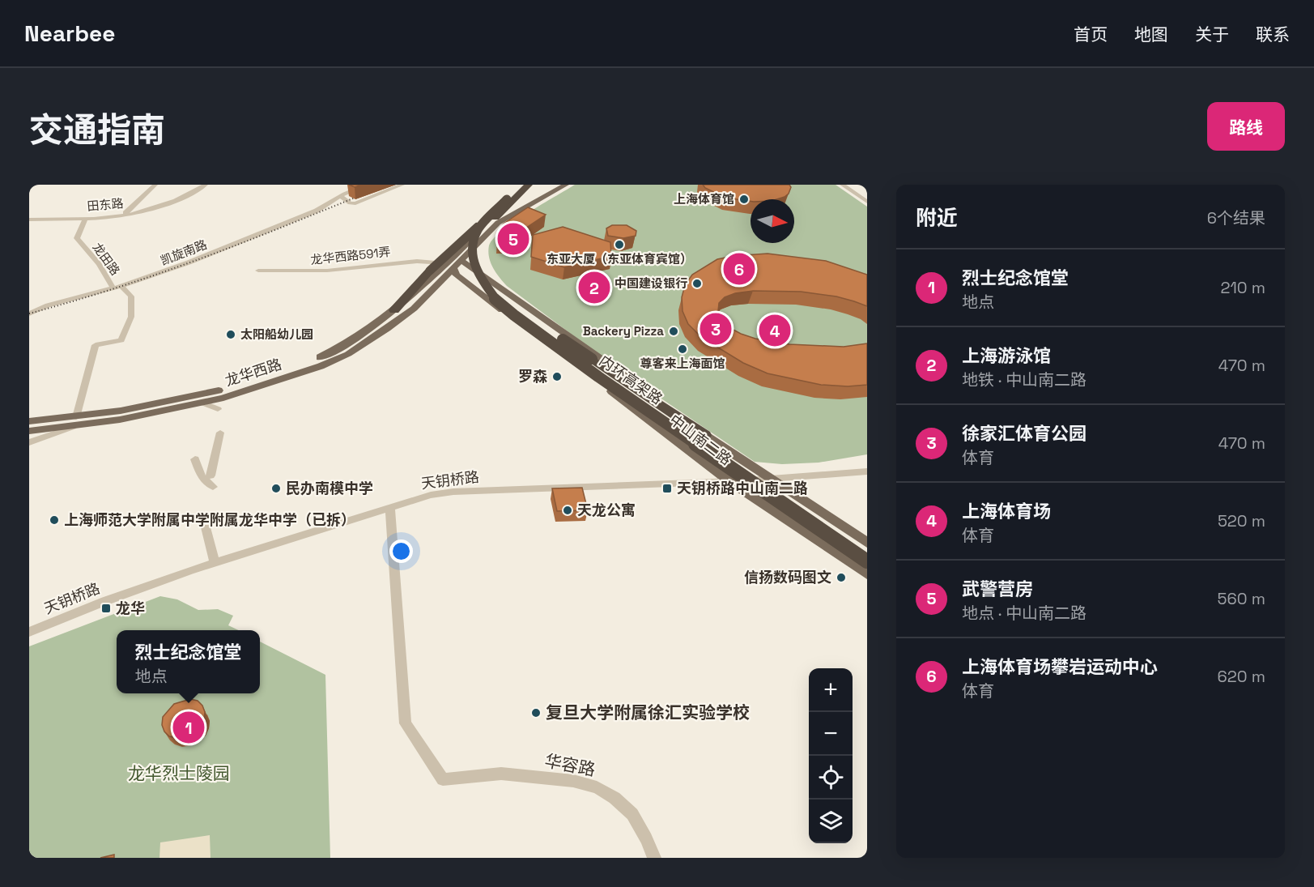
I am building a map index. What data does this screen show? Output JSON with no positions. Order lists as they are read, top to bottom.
{
  "streets": {
    "highway": ["内环高架路"],
    "main road": ["龙华西路", "中山南二路"],
    "street": [
      "田东路",
      "凯旋南路",
      "龙华西路591弄",
      "龙田路",
      "天钥桥路",
      "华容路"
    ]
  },
  "crossings": [
    ["田东路", "龙田路"],
    ["凯旋南路", "龙田路"],
    ["龙华西路591弄", "龙华西路"],
    ["龙华西路591弄", "中山南二路"],
    ["龙华西路", "中山南二路"],
    ["中山南二路", "天钥桥路"],
    ["天钥桥路", "华容路"]
  ],
  "parks": ["龙华烈士陵园"],
  "places": {
    "other": [
      "上海体育馆",
      "东亚大厦（东亚体育宾馆）",
      "中国建设银行",
      "Backery Pizza",
      "太阳船幼儿园",
      "尊客来上海面馆",
      "罗森",
      "民办南模中学",
      "天龙公寓",
      "上海师范大学附属中学附属龙华中学（已拆）",
      "信扬数码图文",
      "复旦大学附属徐汇实验学校"
    ],
    "transit": ["天钥桥路中山南二路", "龙华"]
  },
  "north": "right",
  "page": {
    "header": "Nearbee",
    "nav": [
      "首页",
      "地图",
      "关于",
      "联系"
    ],
    "title": "交通指南",
    "buttons": "路线",
    "heading": ["附近", "6个结果"],
    "pins": [
      "5",
      "6",
      "2",
      "3",
      "4",
      "1"
    ],
    "list": [
      {
        "mark": "1",
        "name": "烈士纪念馆堂",
        "note": "地点",
        "value": "210 m"
      },
      {
        "mark": "2",
        "name": "上海游泳馆",
        "note": "地铁 · 中山南二路",
        "value": "470 m"
      },
      {
        "mark": "3",
        "name": "徐家汇体育公园",
        "note": "体育",
        "value": "470 m"
      },
      {
        "mark": "4",
        "name": "上海体育场",
        "note": "体育",
        "value": "520 m"
      },
      {
        "mark": "5",
        "name": "武警营房",
        "note": "地点 · 中山南二路",
        "value": "560 m"
      },
      {
        "mark": "6",
        "name": "上海体育场攀岩运动中心",
        "note": "体育",
        "value": "620 m"
      }
    ],
    "popup": ["烈士纪念馆堂", "地点"],
    "map_buttons": ["+", "−"]
  }
}
